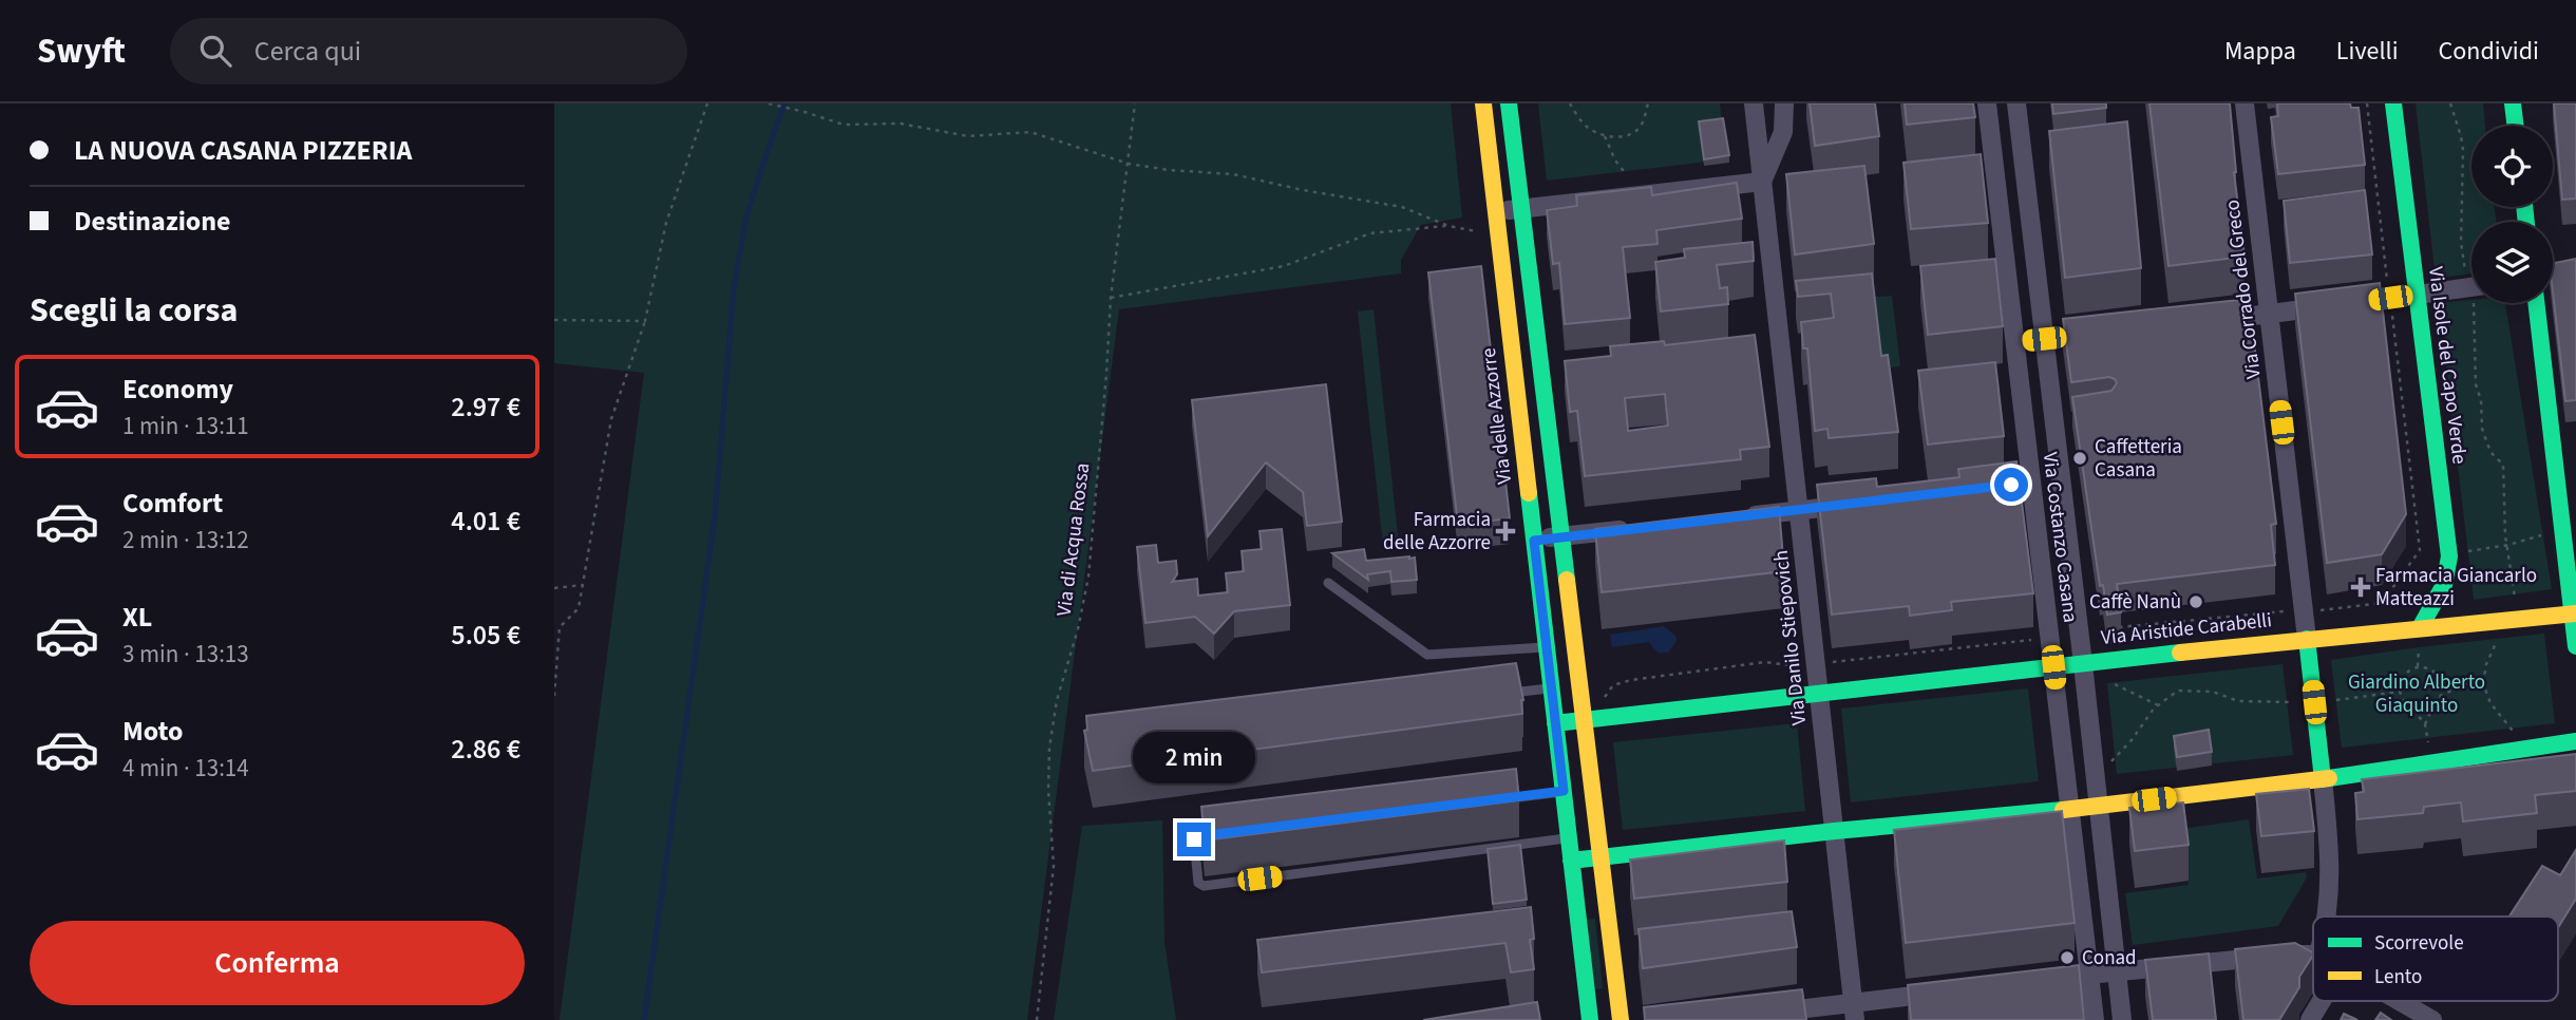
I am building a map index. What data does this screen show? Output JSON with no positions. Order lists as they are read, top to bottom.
{
  "streets": {
    "street": [
      "Via Corrado del Greco",
      "Via Isole del Capo Verde",
      "Via delle Azzorre",
      "Via Costanzo Casana",
      "Via Aristide Carabelli",
      "Via Danilo Stiepovich"
    ],
    "path": ["Via di Acqua Rossa"]
  },
  "crossings": [
    ["Via Corrado del Greco", "Via Aristide Carabelli"],
    ["Via Isole del Capo Verde", "Via Aristide Carabelli"],
    ["Via Costanzo Casana", "Via Aristide Carabelli"],
    ["Via Aristide Carabelli", "Via Danilo Stiepovich"]
  ],
  "parks": ["Giardino Alberto Giaquinto"],
  "places": {
    "other": ["Caffetteria Casana", "Caffè Nanù", "Conad"],
    "health": ["Farmacia delle Azzorre", "Farmacia Giancarlo Matteazzi"]
  },
  "legend": ["Scorrevole", "Lento"],
  "page": {
    "header": "Swyft",
    "search": "Cerca qui",
    "nav": ["Mappa", "Livelli", "Condividi"],
    "banner": ["LA NUOVA CASANA PIZZERIA", "Destinazione"],
    "heading": "Scegli la corsa",
    "list": [
      {
        "name": "Economy",
        "note": "1 min · 13:11",
        "value": "2.97 €"
      },
      {
        "name": "Comfort",
        "note": "2 min · 13:12",
        "value": "4.01 €"
      },
      {
        "name": "XL",
        "note": "3 min · 13:13",
        "value": "5.05 €"
      },
      {
        "name": "Moto",
        "note": "4 min · 13:14",
        "value": "2.86 €"
      }
    ],
    "bubble": "2 min",
    "buttons": "Conferma"
  }
}
